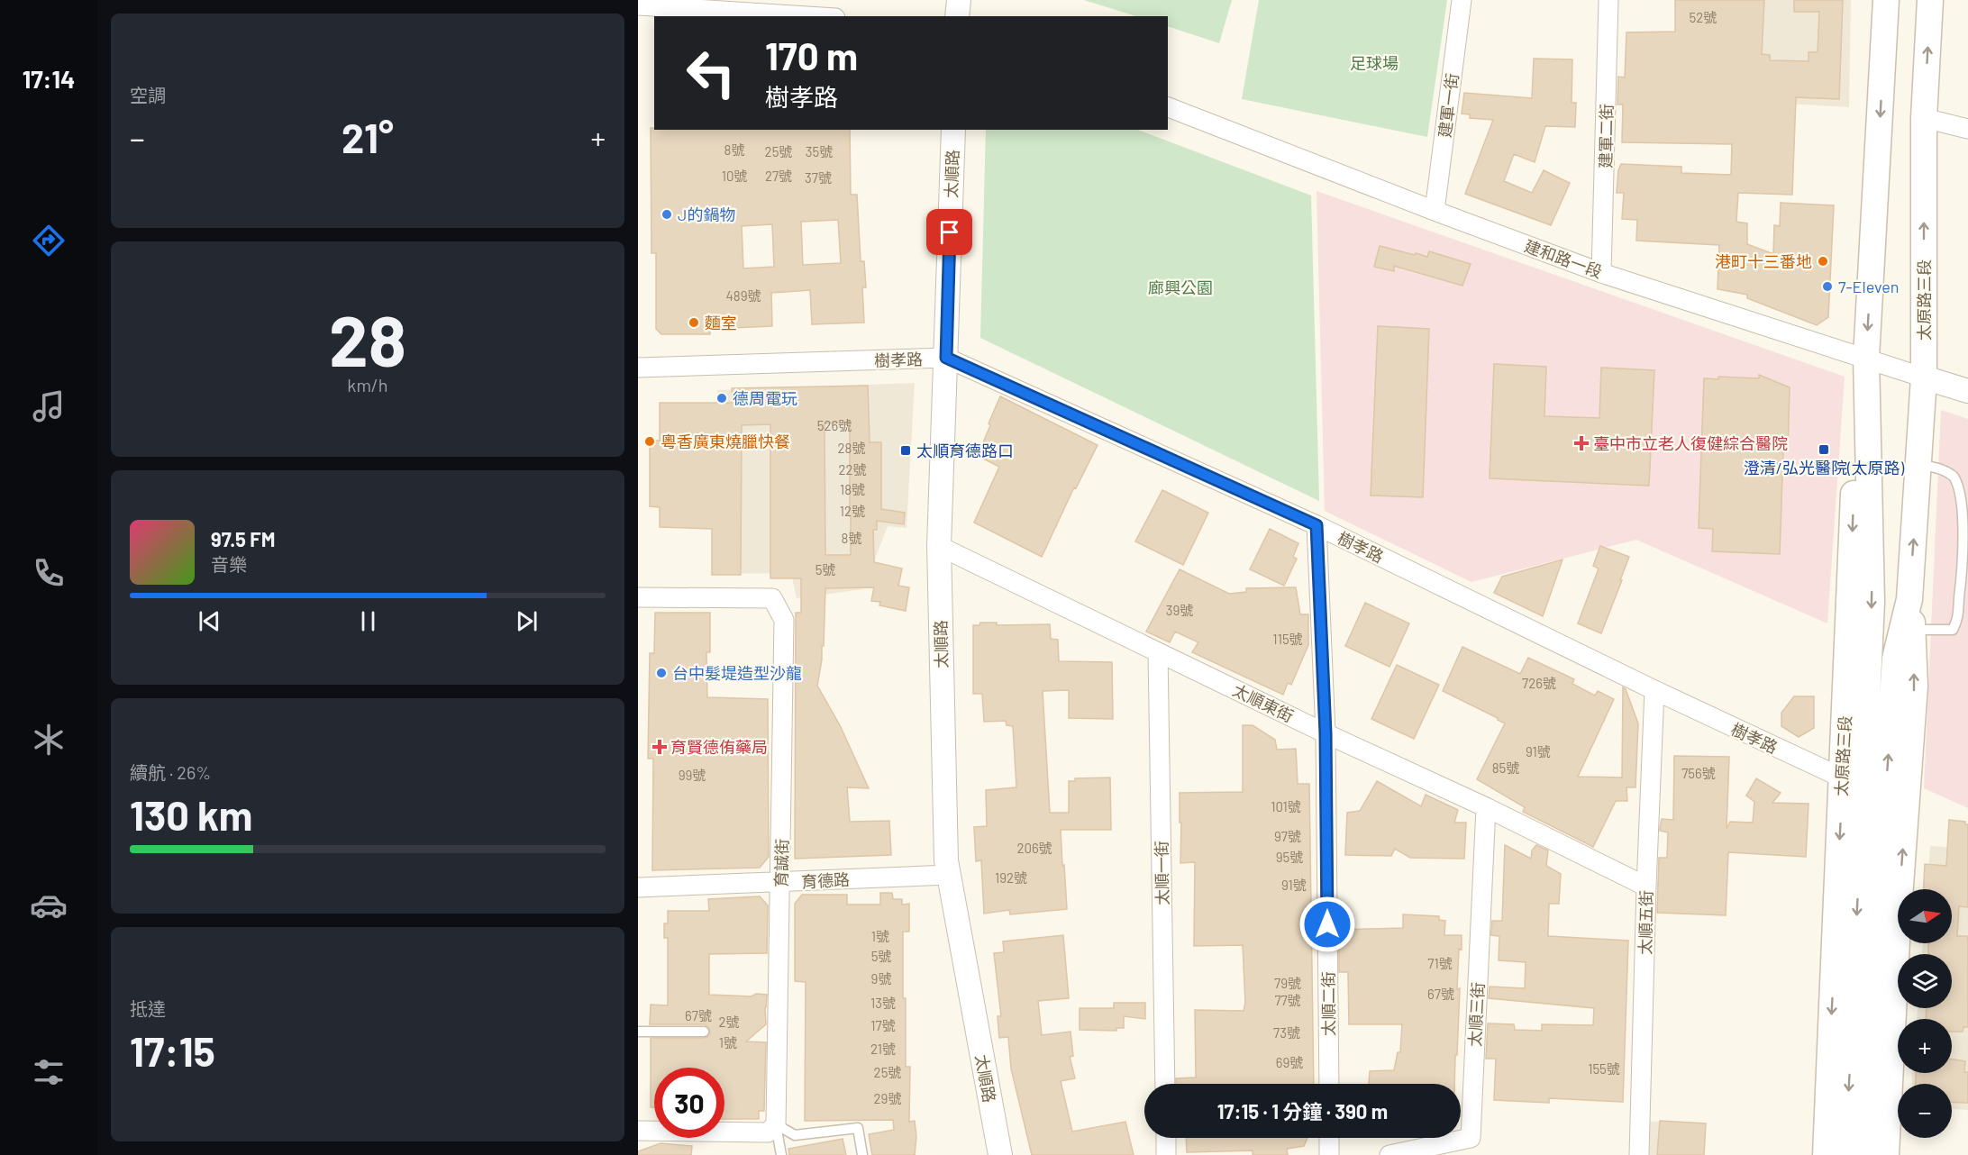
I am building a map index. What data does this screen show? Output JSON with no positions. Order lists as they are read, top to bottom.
{
  "streets": {
    "main road": ["太原路三段"],
    "street": [
      "建軍一街",
      "建軍二街",
      "太順路",
      "建和路一段",
      "樹孝路",
      "太順東街",
      "育誠街",
      "太順一街",
      "育德路",
      "太順五街",
      "太順二街",
      "太順三街"
    ]
  },
  "crossings": [
    ["建軍一街", "建和路一段"],
    ["建軍二街", "建和路一段"],
    ["太順路", "樹孝路"],
    ["太順路", "太順東街"],
    ["太順路", "育德路"],
    ["建和路一段", "太原路三段"],
    ["太原路三段", "樹孝路"],
    ["樹孝路", "太順五街"],
    ["樹孝路", "太順二街"],
    ["太順東街", "太順一街"],
    ["太順東街", "太順五街"],
    ["太順東街", "太順二街"],
    ["太順東街", "太順三街"],
    ["育誠街", "育德路"]
  ],
  "parks": ["足球場", "廊興公園"],
  "places": {
    "other": [
      "J的鍋物",
      "港町十三番地",
      "7-Eleven",
      "麵室",
      "德周電玩",
      "粵香廣東燒臘快餐",
      "台中髮堤造型沙龍"
    ],
    "health": ["臺中市立老人復健綜合醫院", "育賢德侑藥局"],
    "transit": ["澄清/弘光醫院(太原路)", "太順育德路口"]
  },
  "house_numbers": [
    "52號",
    "8號",
    "25號",
    "35號",
    "10號",
    "27號",
    "37號",
    "489號",
    "526號",
    "28號",
    "22號",
    "18號",
    "12號",
    "8號",
    "5號",
    "39號",
    "115號",
    "726號",
    "91號",
    "85號",
    "756號",
    "99號",
    "101號",
    "97號",
    "206號",
    "95號",
    "192號",
    "91號",
    "1號",
    "5號",
    "71號",
    "9號",
    "79號",
    "67號",
    "77號",
    "13號",
    "67號",
    "2號",
    "17號",
    "73號",
    "1號",
    "21號",
    "69號",
    "155號",
    "25號",
    "29號"
  ],
  "north": "right",
  "page": {
    "tabs": "17:14",
    "tile": [
      "空調",
      ["28", "km/h"],
      ["續航 · 26%", "130 km"],
      ["抵達", "17:15"]
    ],
    "turn": ["170 m", "樹孝路"],
    "heat": ["−", "21°", "+"],
    "song": ["97.5 FM", "音樂"],
    "map_buttons": ["+", "−"],
    "limit": "30",
    "trip": "17:15 · 1 分鐘 · 390 m"
  }
}
